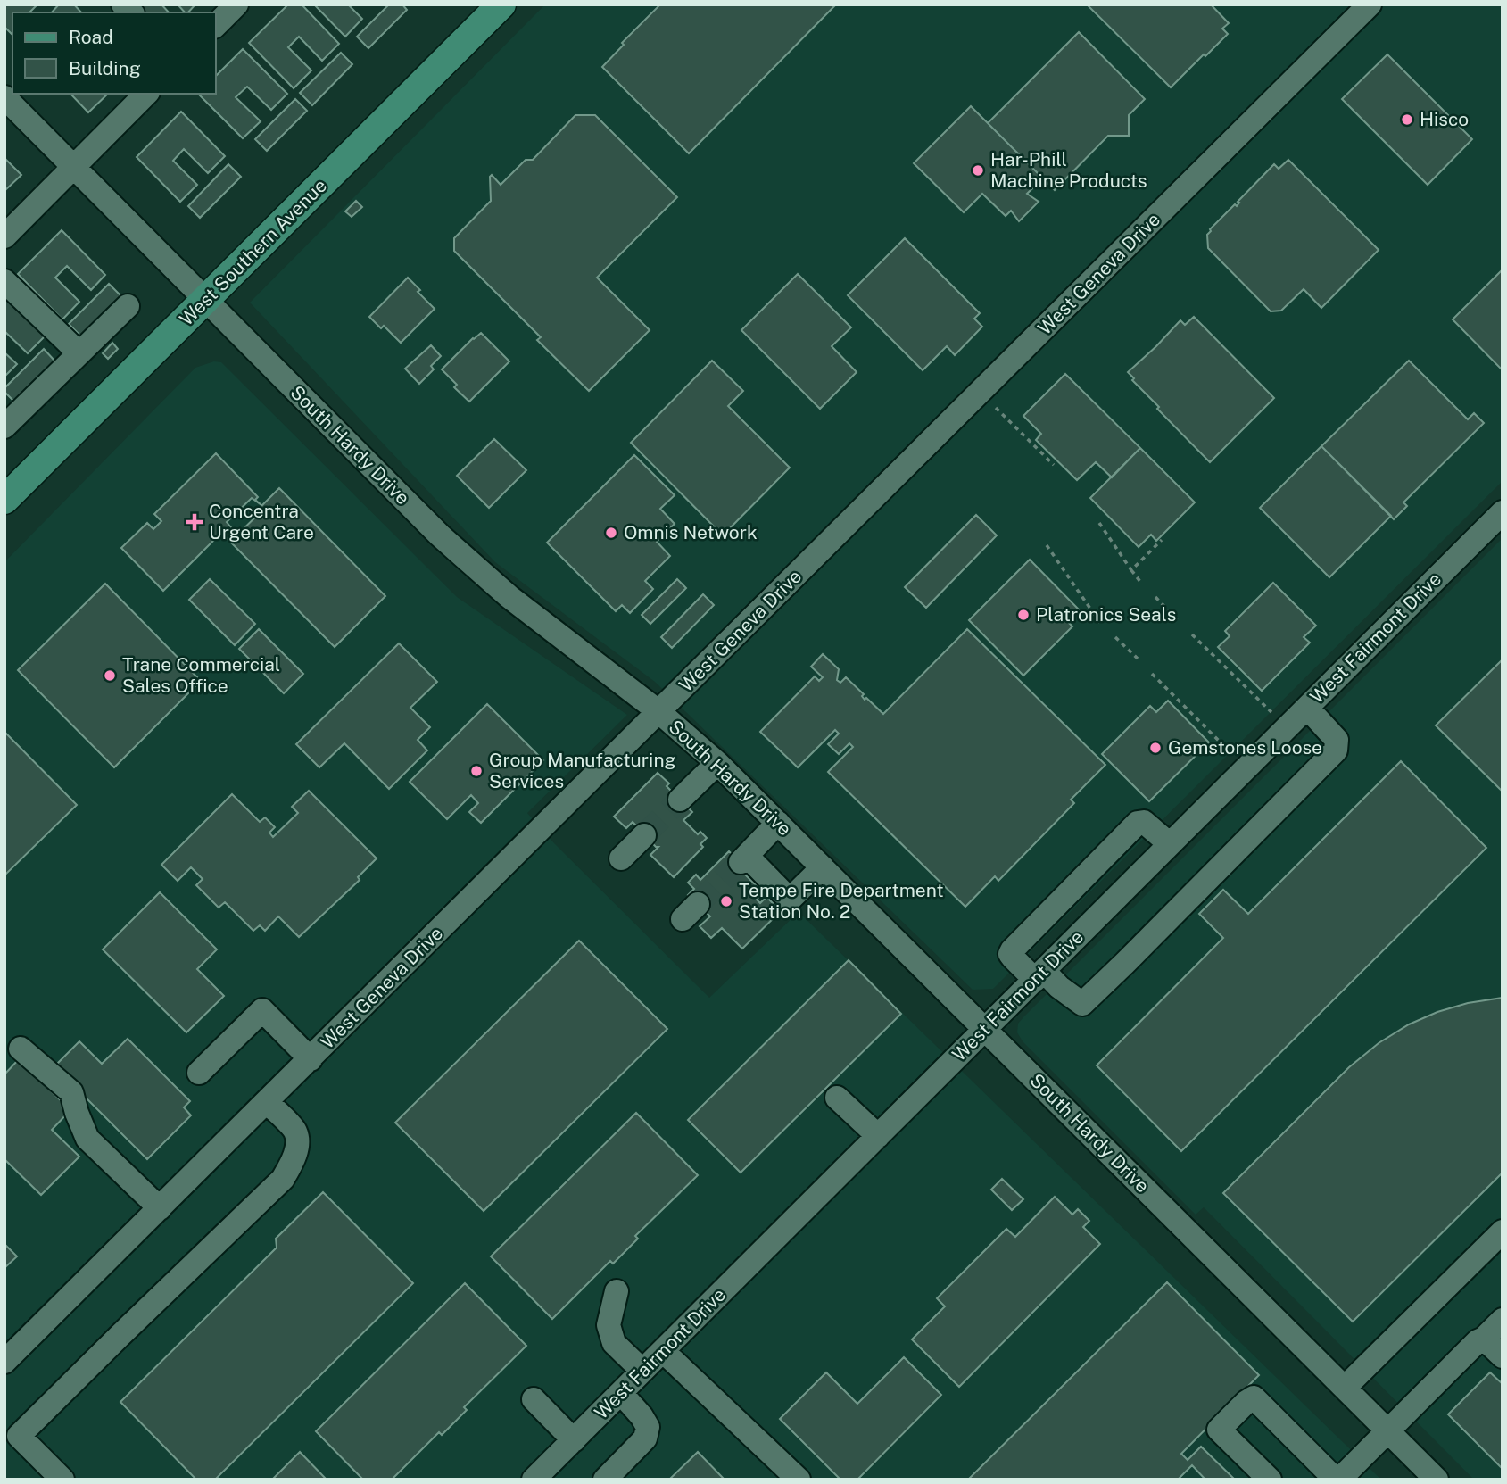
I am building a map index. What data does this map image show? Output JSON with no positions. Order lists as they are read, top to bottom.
{
  "streets": {
    "main road": ["West Southern Avenue"],
    "street": ["West Geneva Drive", "South Hardy Drive", "West Fairmont Drive"]
  },
  "crossings": [
    ["West Southern Avenue", "South Hardy Drive"],
    ["West Geneva Drive", "South Hardy Drive"],
    ["South Hardy Drive", "West Fairmont Drive"]
  ],
  "places": {
    "other": [
      "Hisco",
      "Har-Phill Machine Products",
      "Omnis Network",
      "Platronics Seals",
      "Trane Commercial Sales Office",
      "Gemstones Loose",
      "Group Manufacturing Services",
      "Tempe Fire Department Station No. 2"
    ],
    "health": ["Concentra Urgent Care"]
  },
  "legend": ["Road", "Building"]
}
